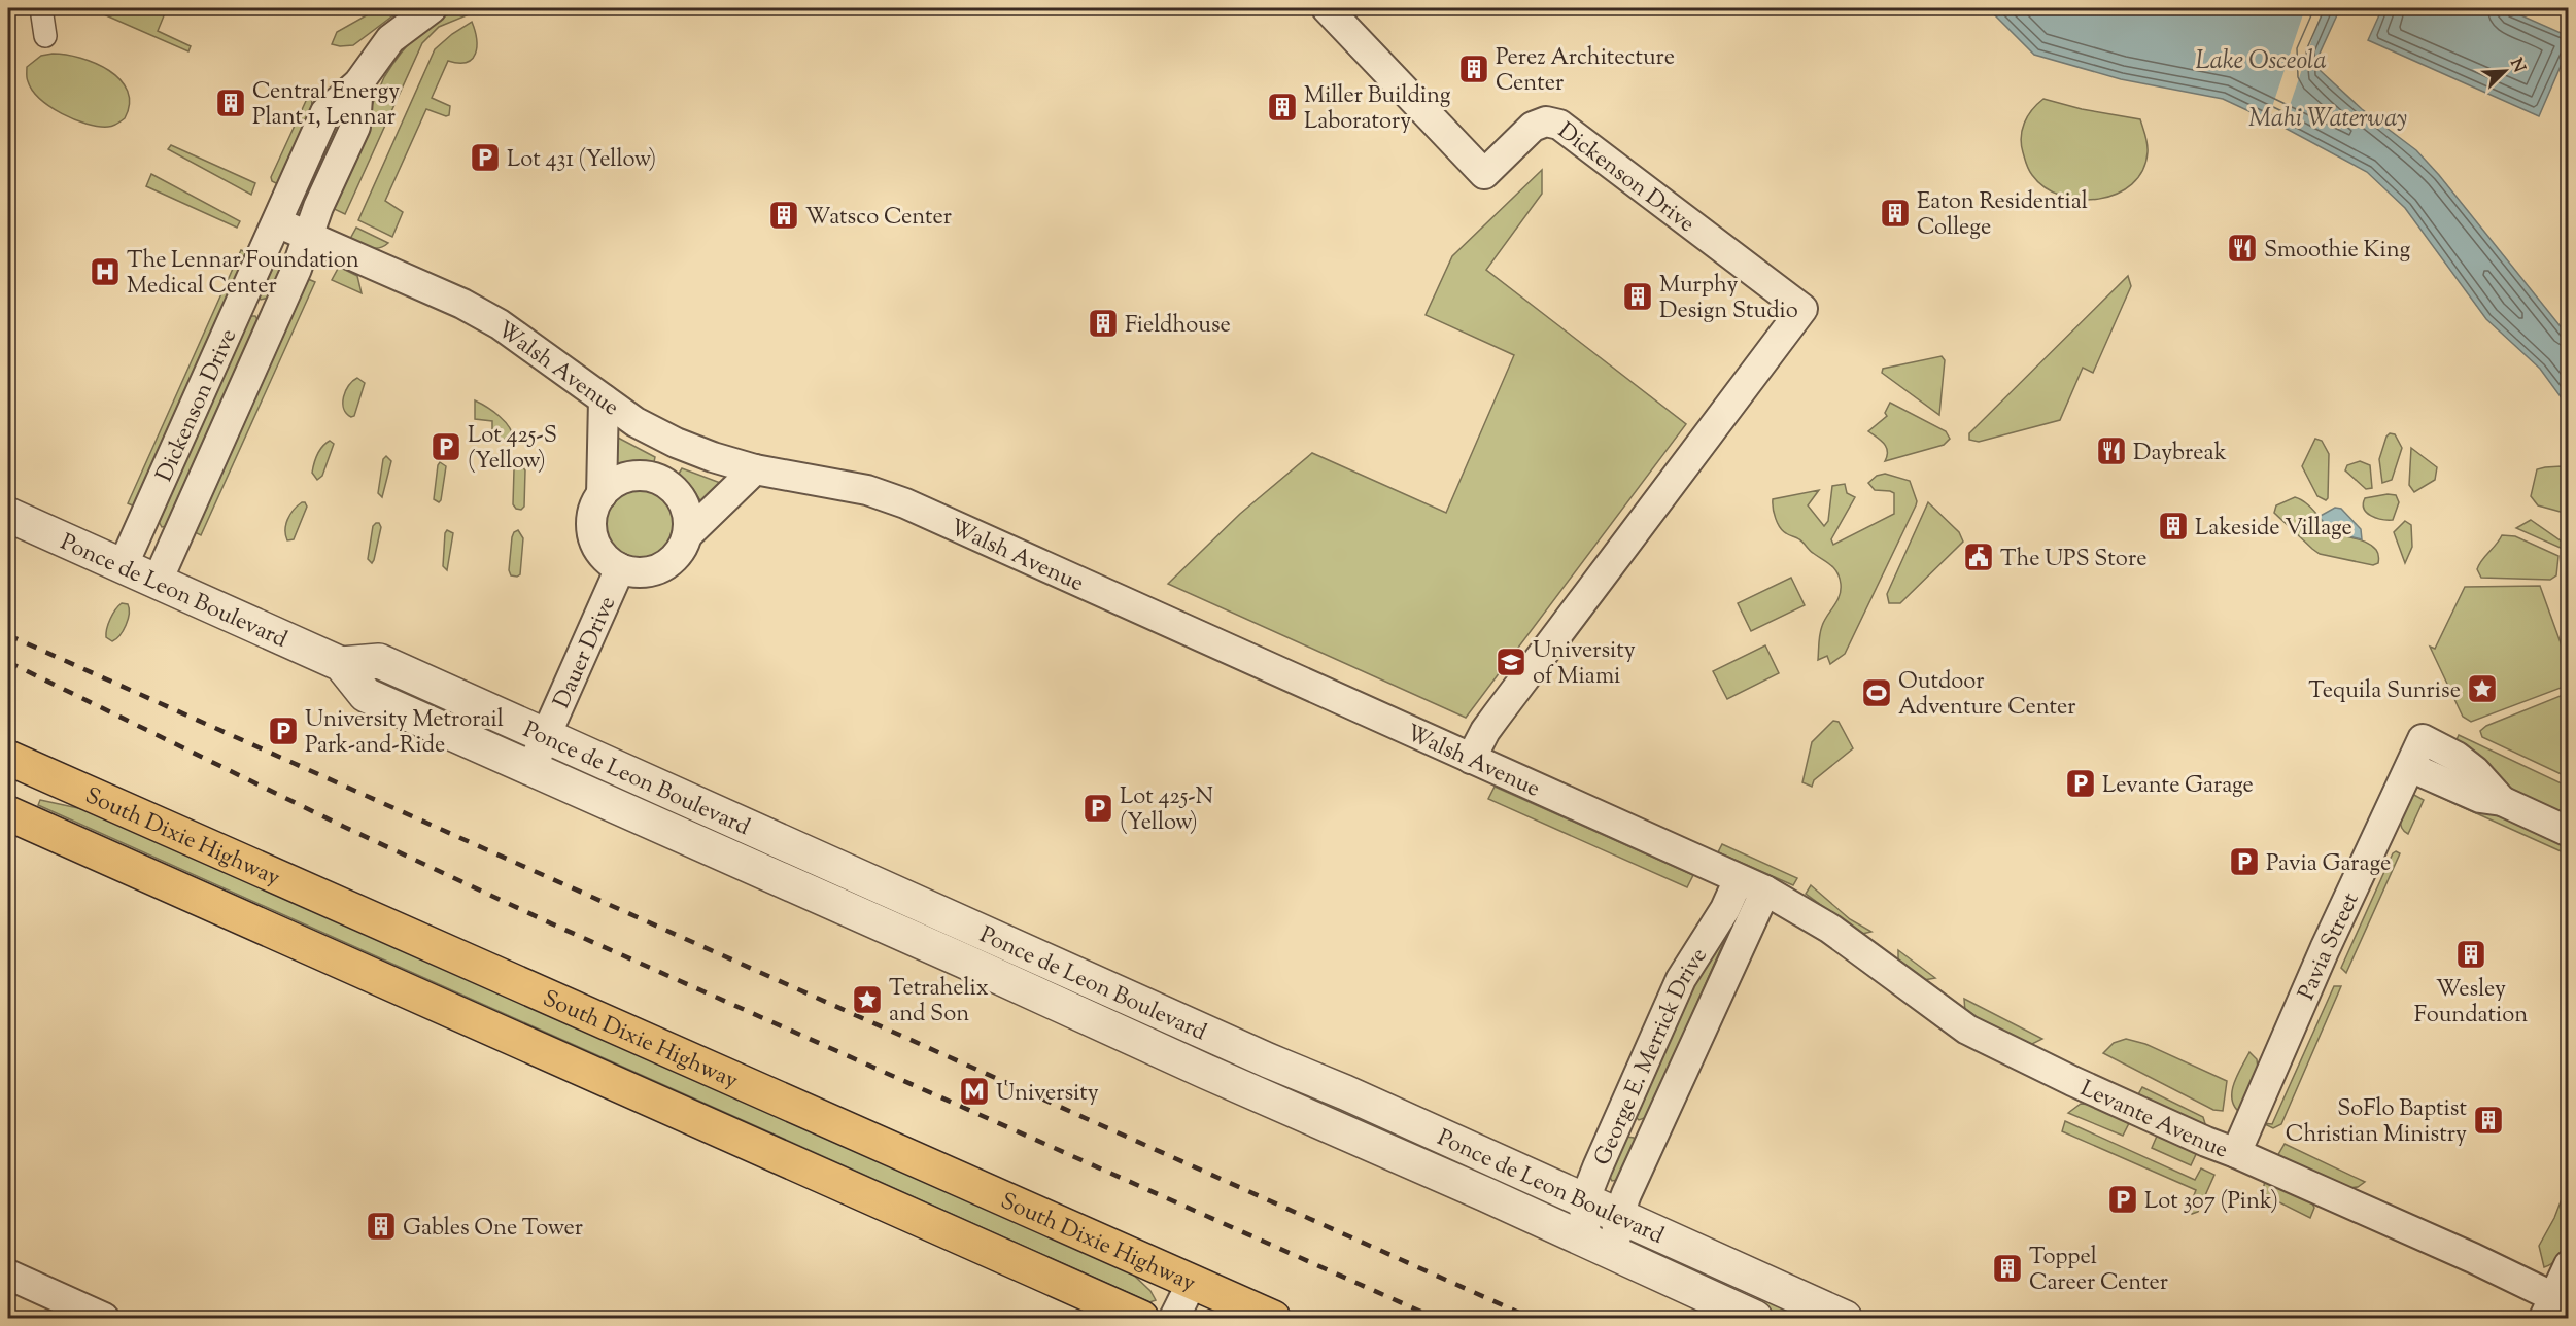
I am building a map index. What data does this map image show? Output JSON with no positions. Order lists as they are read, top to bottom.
{
  "streets": {
    "highway": ["South Dixie Highway"],
    "street": [
      "Dickenson Drive",
      "Walsh Avenue",
      "Ponce de Leon Boulevard",
      "Dauer Drive",
      "Pavia Street",
      "George E. Merrick Drive",
      "Levante Avenue"
    ]
  },
  "crossings": [
    ["Dickenson Drive", "Walsh Avenue"],
    ["Dickenson Drive", "Ponce de Leon Boulevard"],
    ["Walsh Avenue", "George E. Merrick Drive"],
    ["Walsh Avenue", "Levante Avenue"],
    ["Ponce de Leon Boulevard", "Dauer Drive"],
    ["Ponce de Leon Boulevard", "George E. Merrick Drive"],
    ["Pavia Street", "Levante Avenue"],
    ["George E. Merrick Drive", "Levante Avenue"]
  ],
  "water": ["Lake Osceola", "Mahi Waterway"],
  "places": {
    "building": [
      "Perez Architecture Center",
      "Central Energy Plant 1, Lennar",
      "Miller Building Laboratory",
      "Eaton Residential College",
      "Watsco Center",
      "Murphy Design Studio",
      "Fieldhouse",
      "Lakeside Village",
      "Wesley Foundation",
      "SoFlo Baptist Christian Ministry",
      "Gables One Tower",
      "Toppel Career Center"
    ],
    "parking": [
      "Lot 431 (Yellow)",
      "Lot 425-S (Yellow)",
      "University Metrorail Park-and-Ride",
      "Levante Garage",
      "Lot 425-N (Yellow)",
      "Pavia Garage",
      "Lot 307 (Pink)"
    ],
    "restaurant": ["Smoothie King", "Daybreak"],
    "hospital": ["The Lennar Foundation Medical Center"],
    "public building": ["The UPS Store"],
    "school or university": ["University of Miami"],
    "place": ["Tequila Sunrise", "Tetrahelix and Son"],
    "sports": ["Outdoor Adventure Center"],
    "metro station": ["University"]
  },
  "north": "top right"
}
